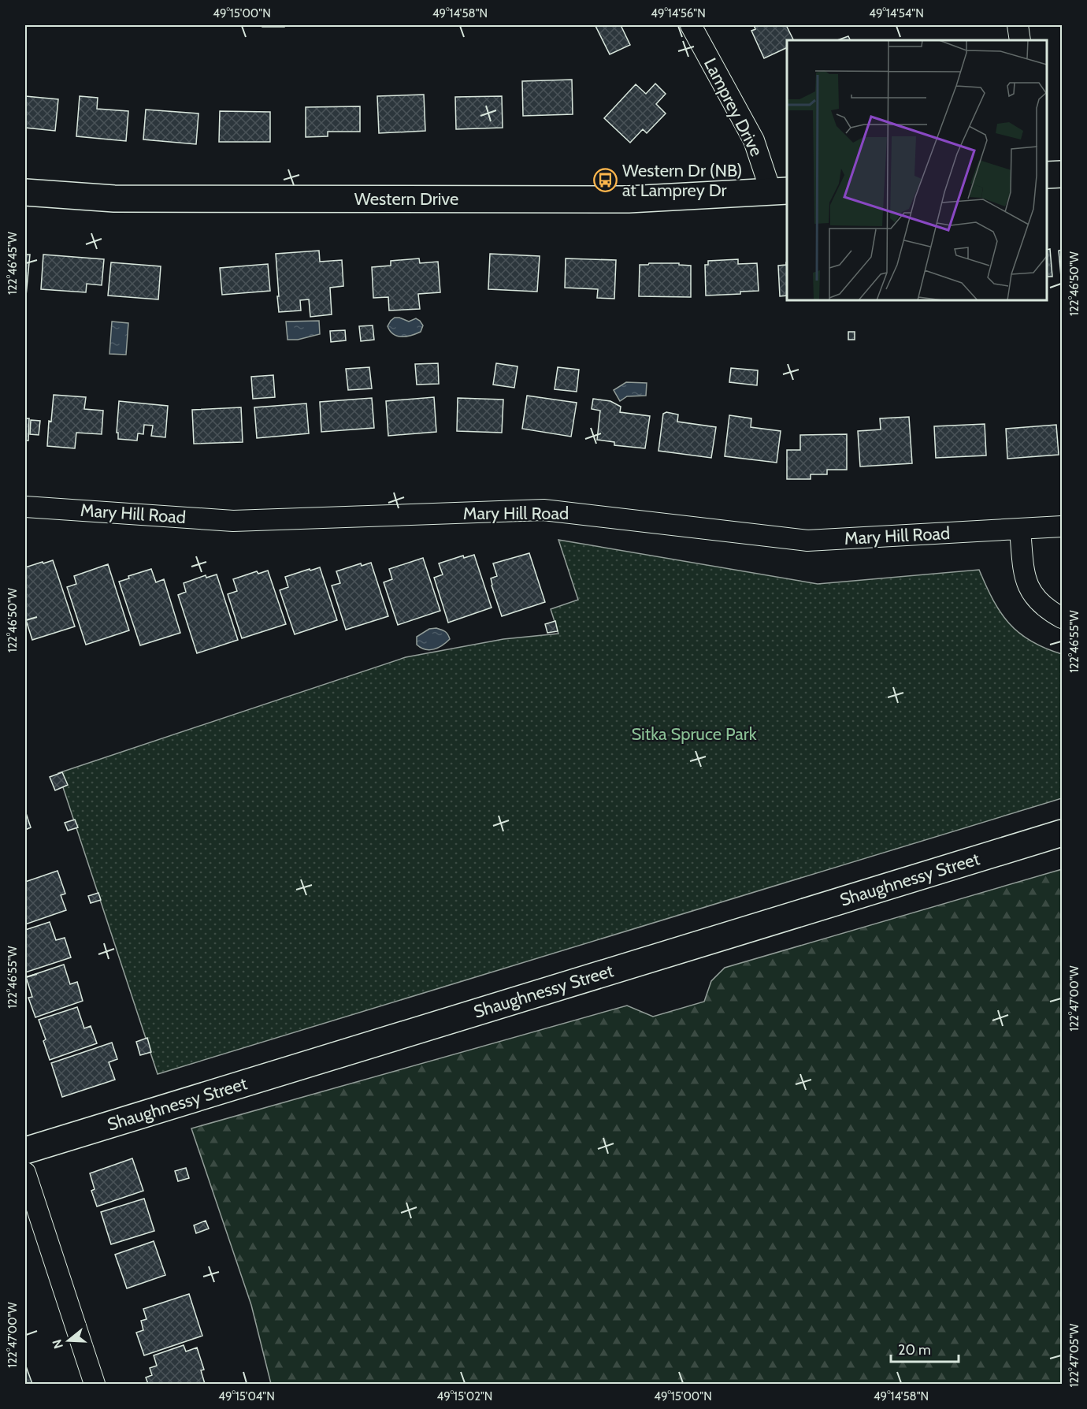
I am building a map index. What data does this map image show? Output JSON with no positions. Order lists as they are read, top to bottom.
{
  "streets": {
    "main road": ["Western Drive", "Shaughnessy Street"],
    "street": ["Lamprey Drive", "Mary Hill Road"]
  },
  "crossings": [
    ["Lamprey Drive", "Western Drive"]
  ],
  "parks": ["Sitka Spruce Park"],
  "places": {
    "bus stop": ["Western Dr (NB) at Lamprey Dr"]
  },
  "scale_bar": "20 m",
  "north": "left",
  "coordinates": [
    "49°15'00\"N",
    "49°14'58\"N",
    "49°14'56\"N",
    "49°14'54\"N",
    "122°46'45\"W",
    "122°46'50\"W",
    "122°46'55\"W",
    "122°47'00\"W",
    "122°47'05\"W",
    "49°15'04\"N",
    "49°15'02\"N"
  ]
}
